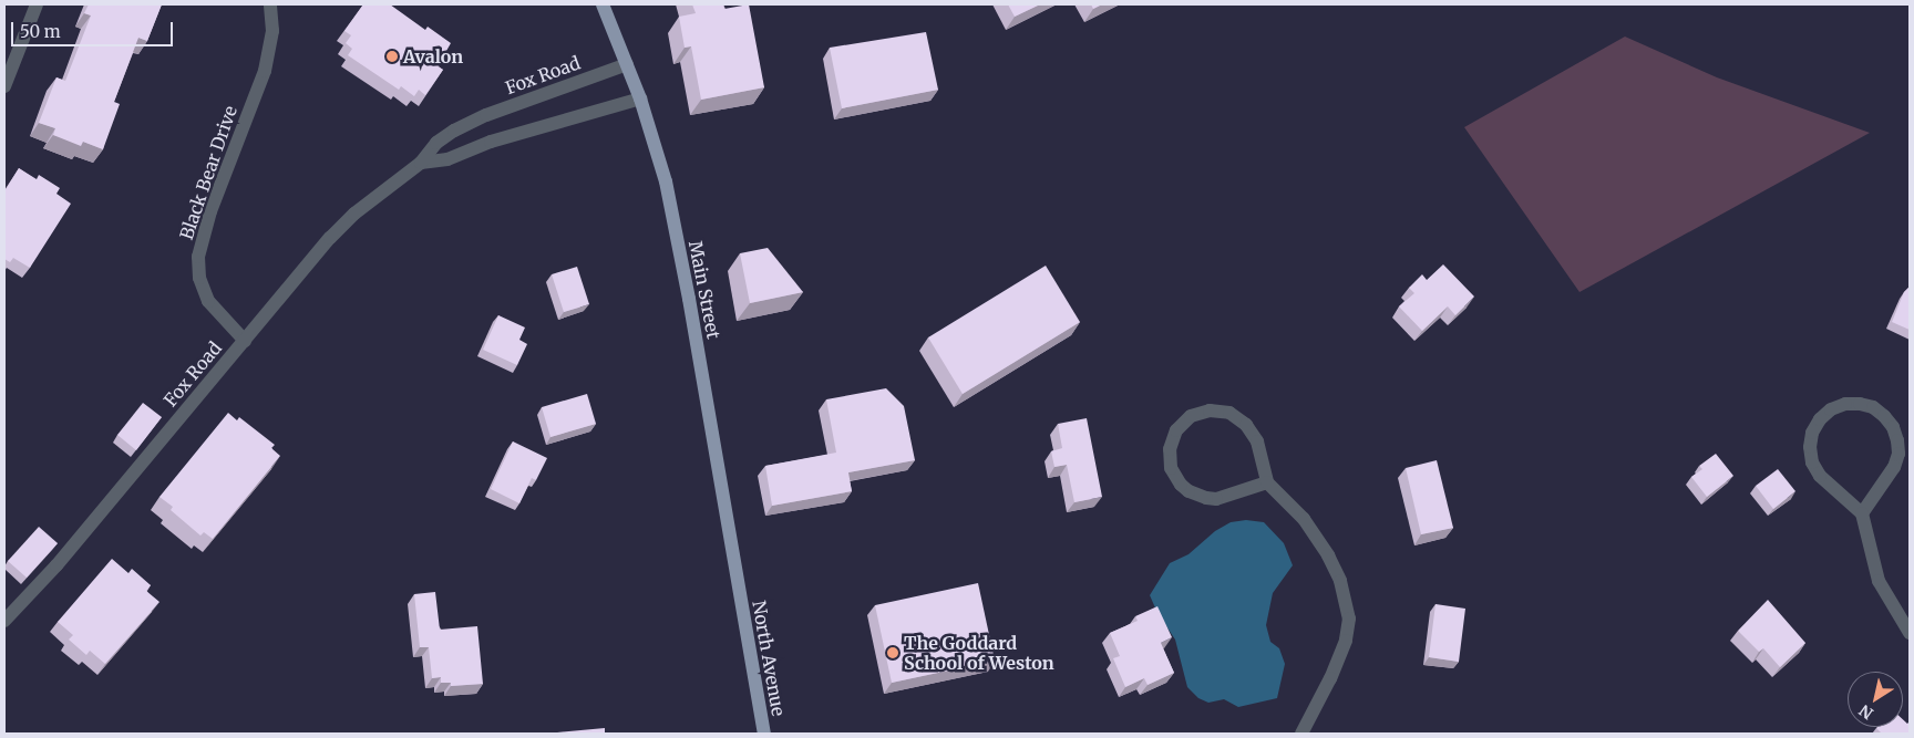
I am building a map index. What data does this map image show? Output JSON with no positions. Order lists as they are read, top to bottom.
{
  "streets": {
    "main road": ["Main Street", "North Avenue"],
    "street": ["Fox Road", "Black Bear Drive"]
  },
  "crossings": [
    ["Fox Road", "Black Bear Drive"],
    ["Fox Road", "Main Street"],
    ["Main Street", "North Avenue"]
  ],
  "places": ["Avalon", "The Goddard School of Weston"],
  "scale_bar": "50 m",
  "north": "bottom left"
}
